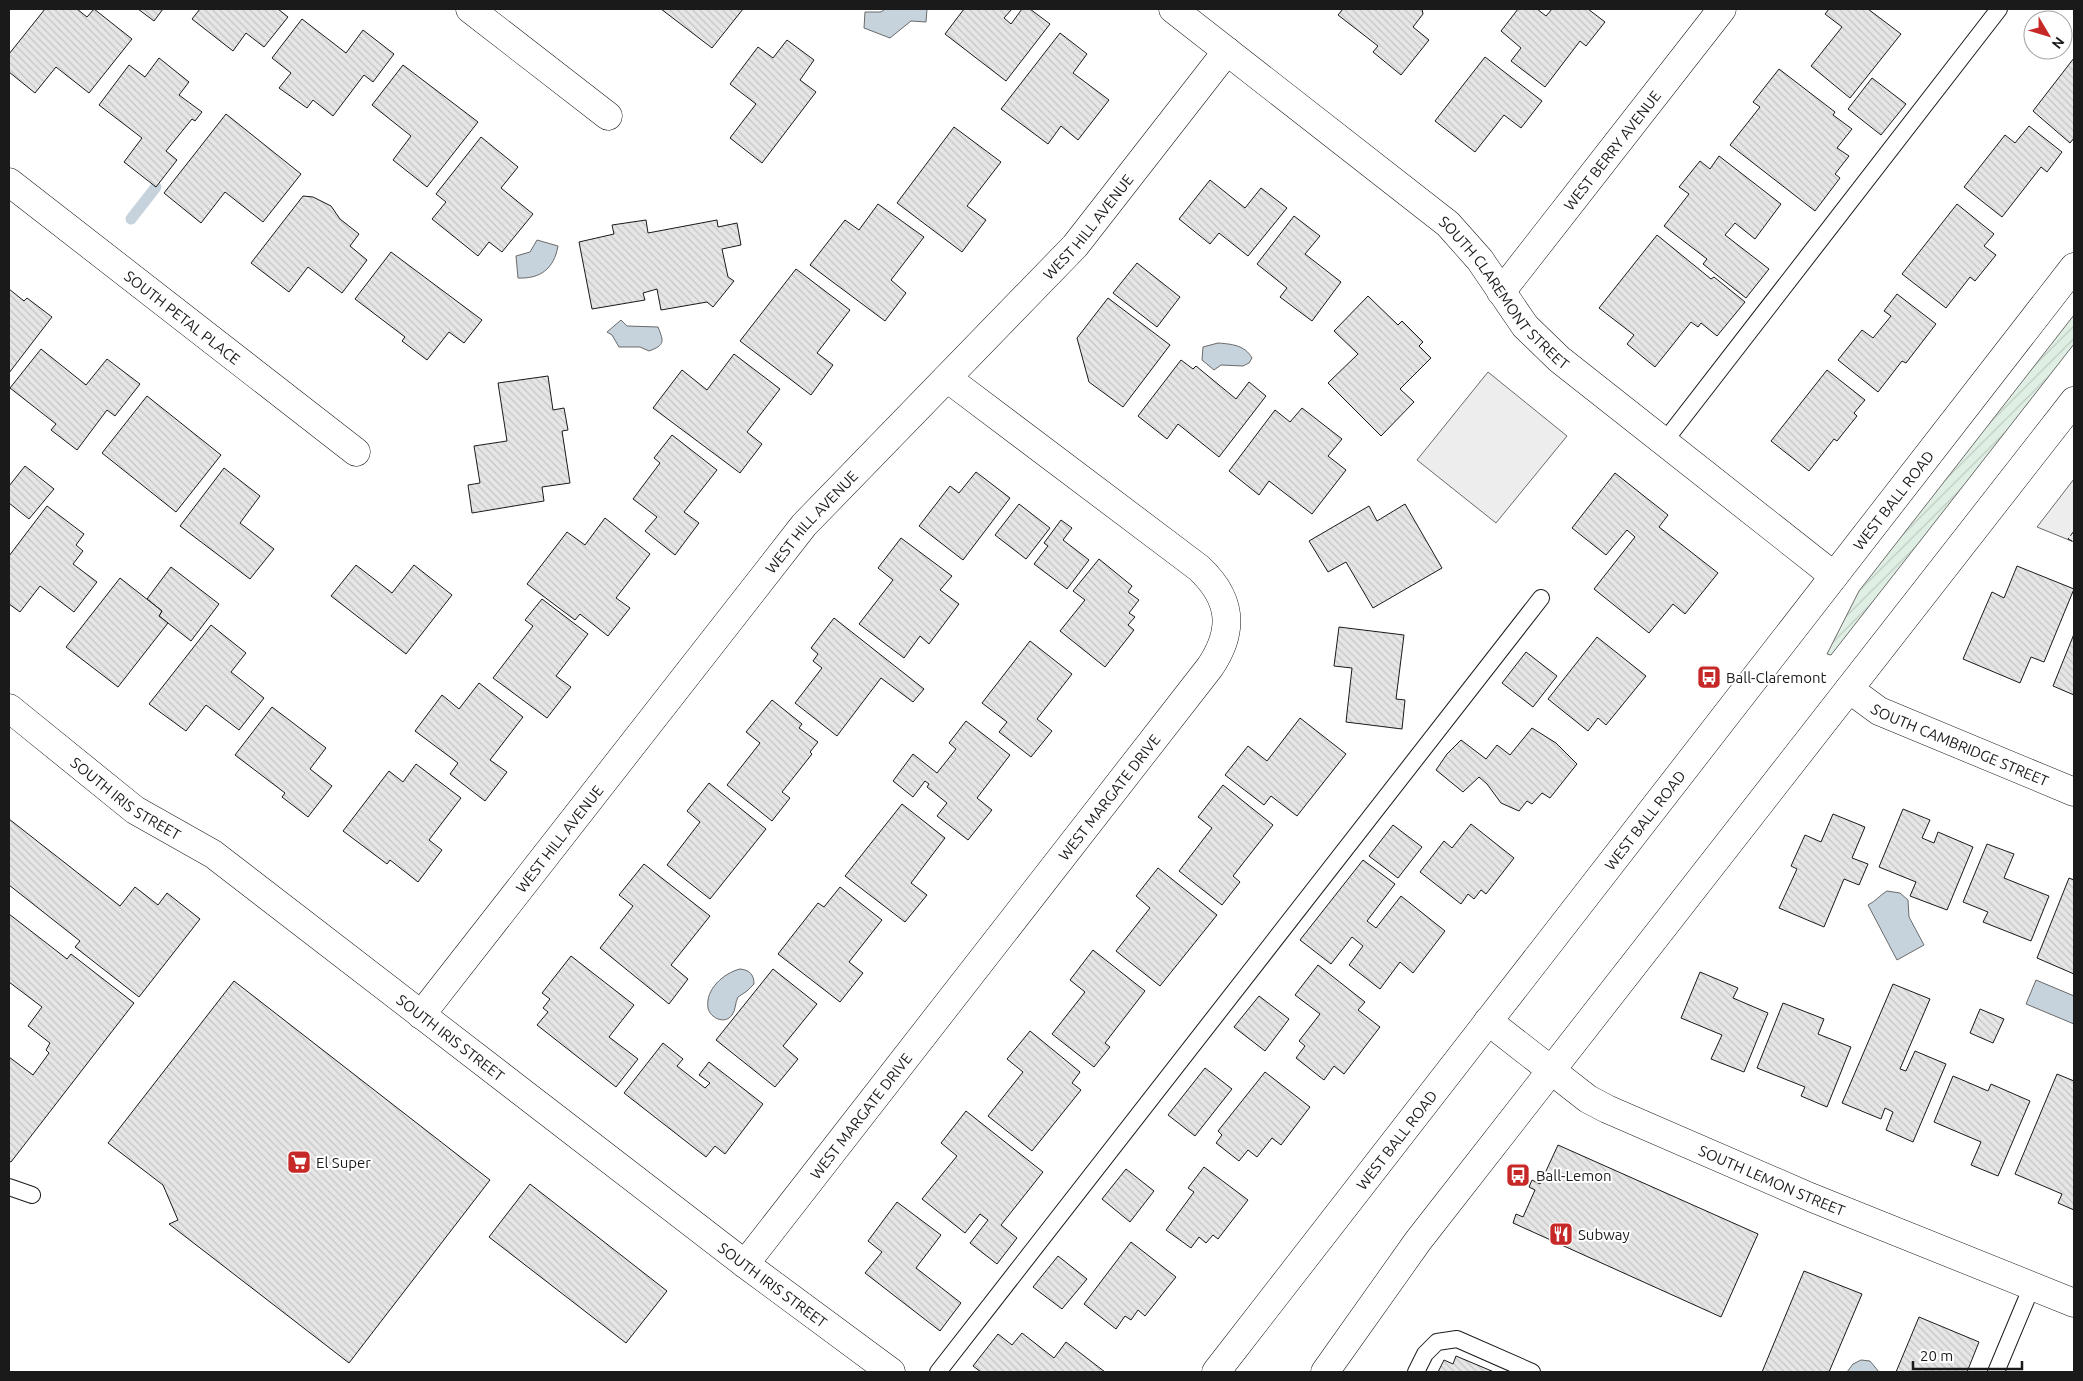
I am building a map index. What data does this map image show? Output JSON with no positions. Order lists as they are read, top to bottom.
{
  "streets": {
    "street": [
      "WEST BERRY AVENUE",
      "WEST HILL AVENUE",
      "SOUTH CLAREMONT STREET",
      "SOUTH PETAL PLACE",
      "WEST BALL ROAD",
      "SOUTH CAMBRIDGE STREET",
      "SOUTH IRIS STREET",
      "WEST MARGATE DRIVE",
      "SOUTH LEMON STREET"
    ]
  },
  "crossings": [
    ["WEST BERRY AVENUE", "SOUTH CLAREMONT STREET"],
    ["WEST HILL AVENUE", "SOUTH CLAREMONT STREET"],
    ["WEST HILL AVENUE", "SOUTH IRIS STREET"],
    ["WEST HILL AVENUE", "WEST MARGATE DRIVE"],
    ["SOUTH CLAREMONT STREET", "WEST BALL ROAD"],
    ["WEST BALL ROAD", "SOUTH LEMON STREET"],
    ["SOUTH IRIS STREET", "WEST MARGATE DRIVE"]
  ],
  "places": {
    "bus stop": ["Ball-Claremont", "Ball-Lemon"],
    "supermarket": ["El Super"],
    "restaurant": ["Subway"]
  },
  "scale_bar": "20 m",
  "north": "bottom right"
}
